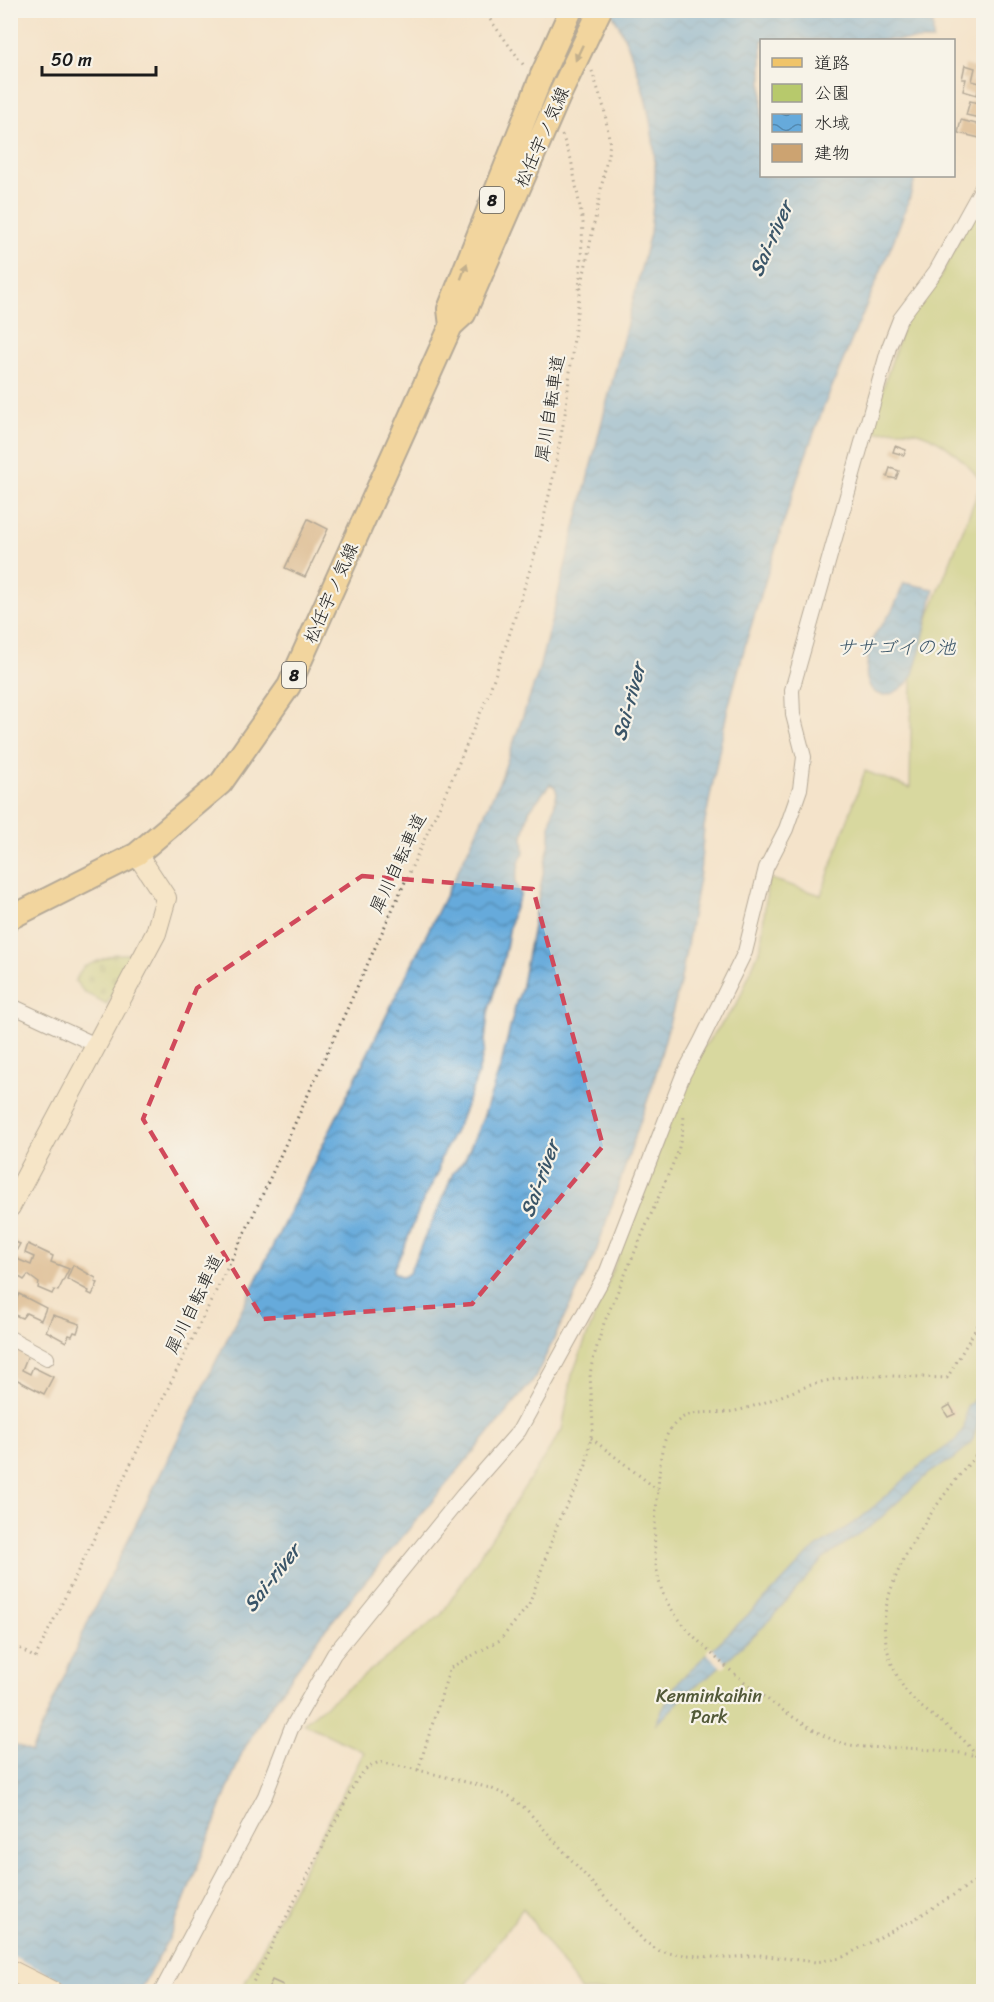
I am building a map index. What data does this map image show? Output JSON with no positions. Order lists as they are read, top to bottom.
{
  "streets": {
    "main road": ["松任宇ノ気線", "8"],
    "path": ["犀川自転車道"]
  },
  "water": ["Sai-river", "ササゴイの池"],
  "parks": ["Kenminkaihin Park"],
  "legend": [
    "道路",
    "公園",
    "水域",
    "建物"
  ],
  "scale_bar": "50 m"
}
